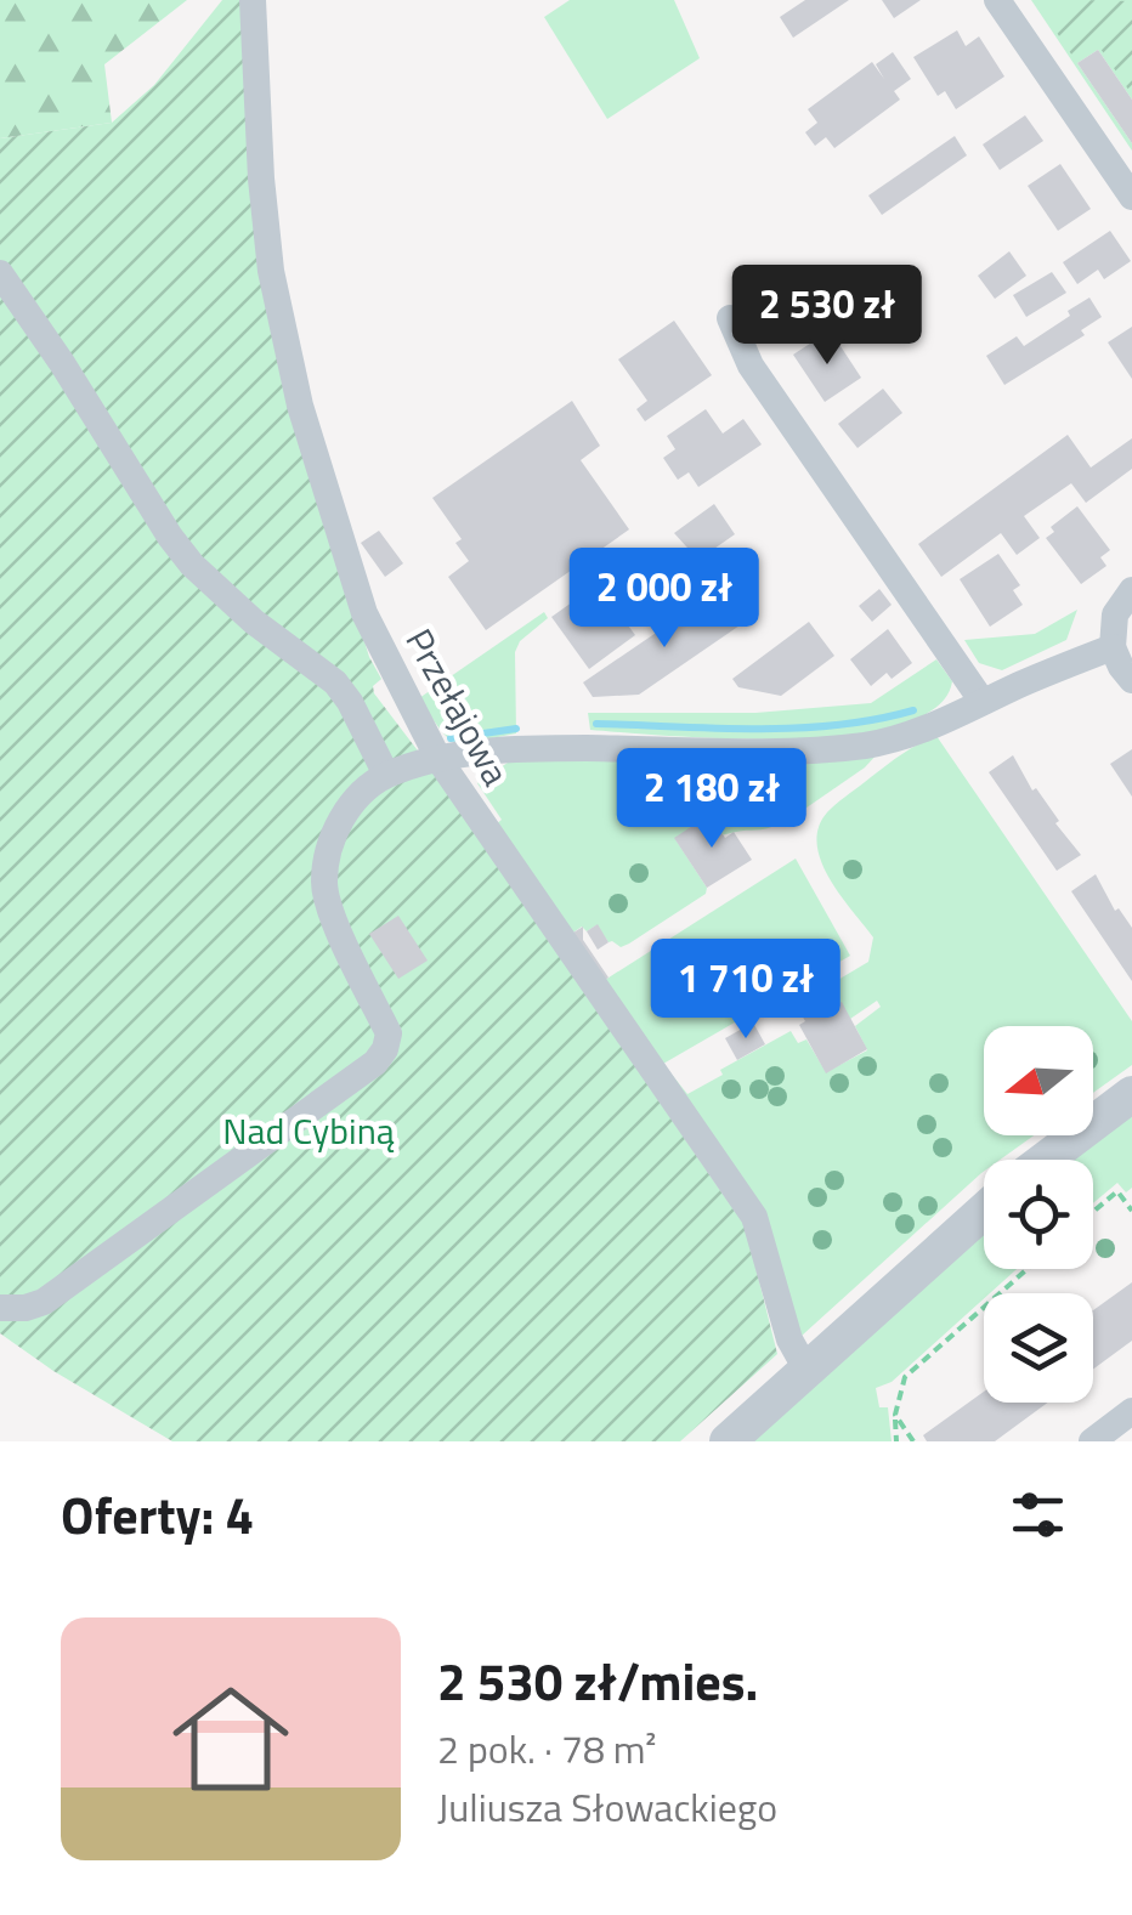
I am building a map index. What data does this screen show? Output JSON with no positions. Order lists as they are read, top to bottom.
{
  "streets": {
    "street": ["Przełajowa"]
  },
  "parks": ["Nad Cybiną"],
  "north": "left",
  "page": {
    "price": [
      "2 530 zł",
      "2 000 zł",
      "2 180 zł",
      "1 710 zł"
    ],
    "heading": "Oferty: 4",
    "list": [
      {
        "name": "2 530 zł/mies.",
        "note": "2 pok. · 78 m² · Juliusza Słowackiego"
      }
    ]
  }
}
